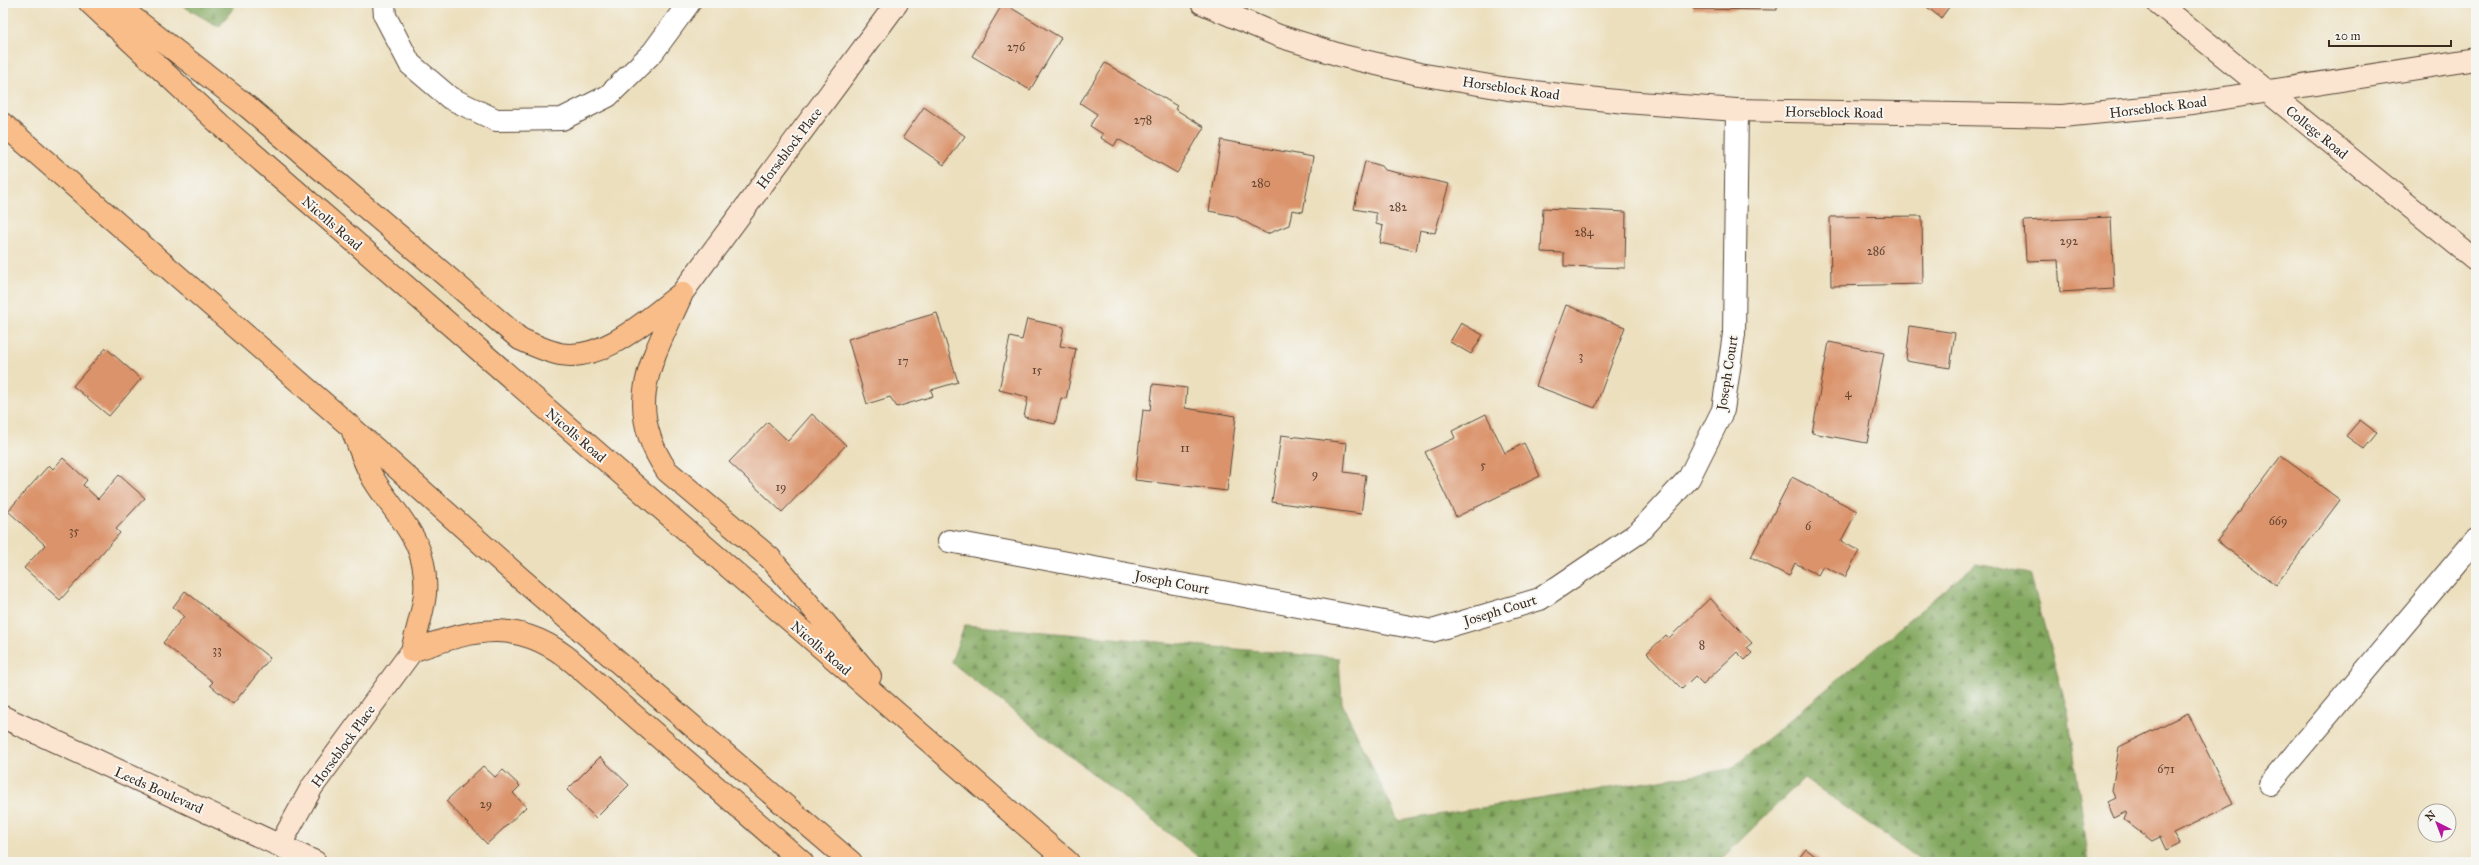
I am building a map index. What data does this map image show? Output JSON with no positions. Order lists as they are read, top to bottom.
{
  "streets": {
    "highway": ["Nicolls Road"],
    "street": [
      "Horseblock Road",
      "College Road",
      "Horseblock Place",
      "Joseph Court",
      "Leeds Boulevard"
    ]
  },
  "crossings": [
    ["Horseblock Road", "College Road"],
    ["Horseblock Road", "Joseph Court"],
    ["Horseblock Place", "Leeds Boulevard"]
  ],
  "house_numbers": [
    "276",
    "278",
    "280",
    "282",
    "284",
    "292",
    "286",
    "3",
    "17",
    "15",
    "4",
    "11",
    "5",
    "9",
    "19",
    "669",
    "6",
    "35",
    "8",
    "33",
    "671",
    "29"
  ],
  "scale_bar": "20 m",
  "north": "top left"
}
